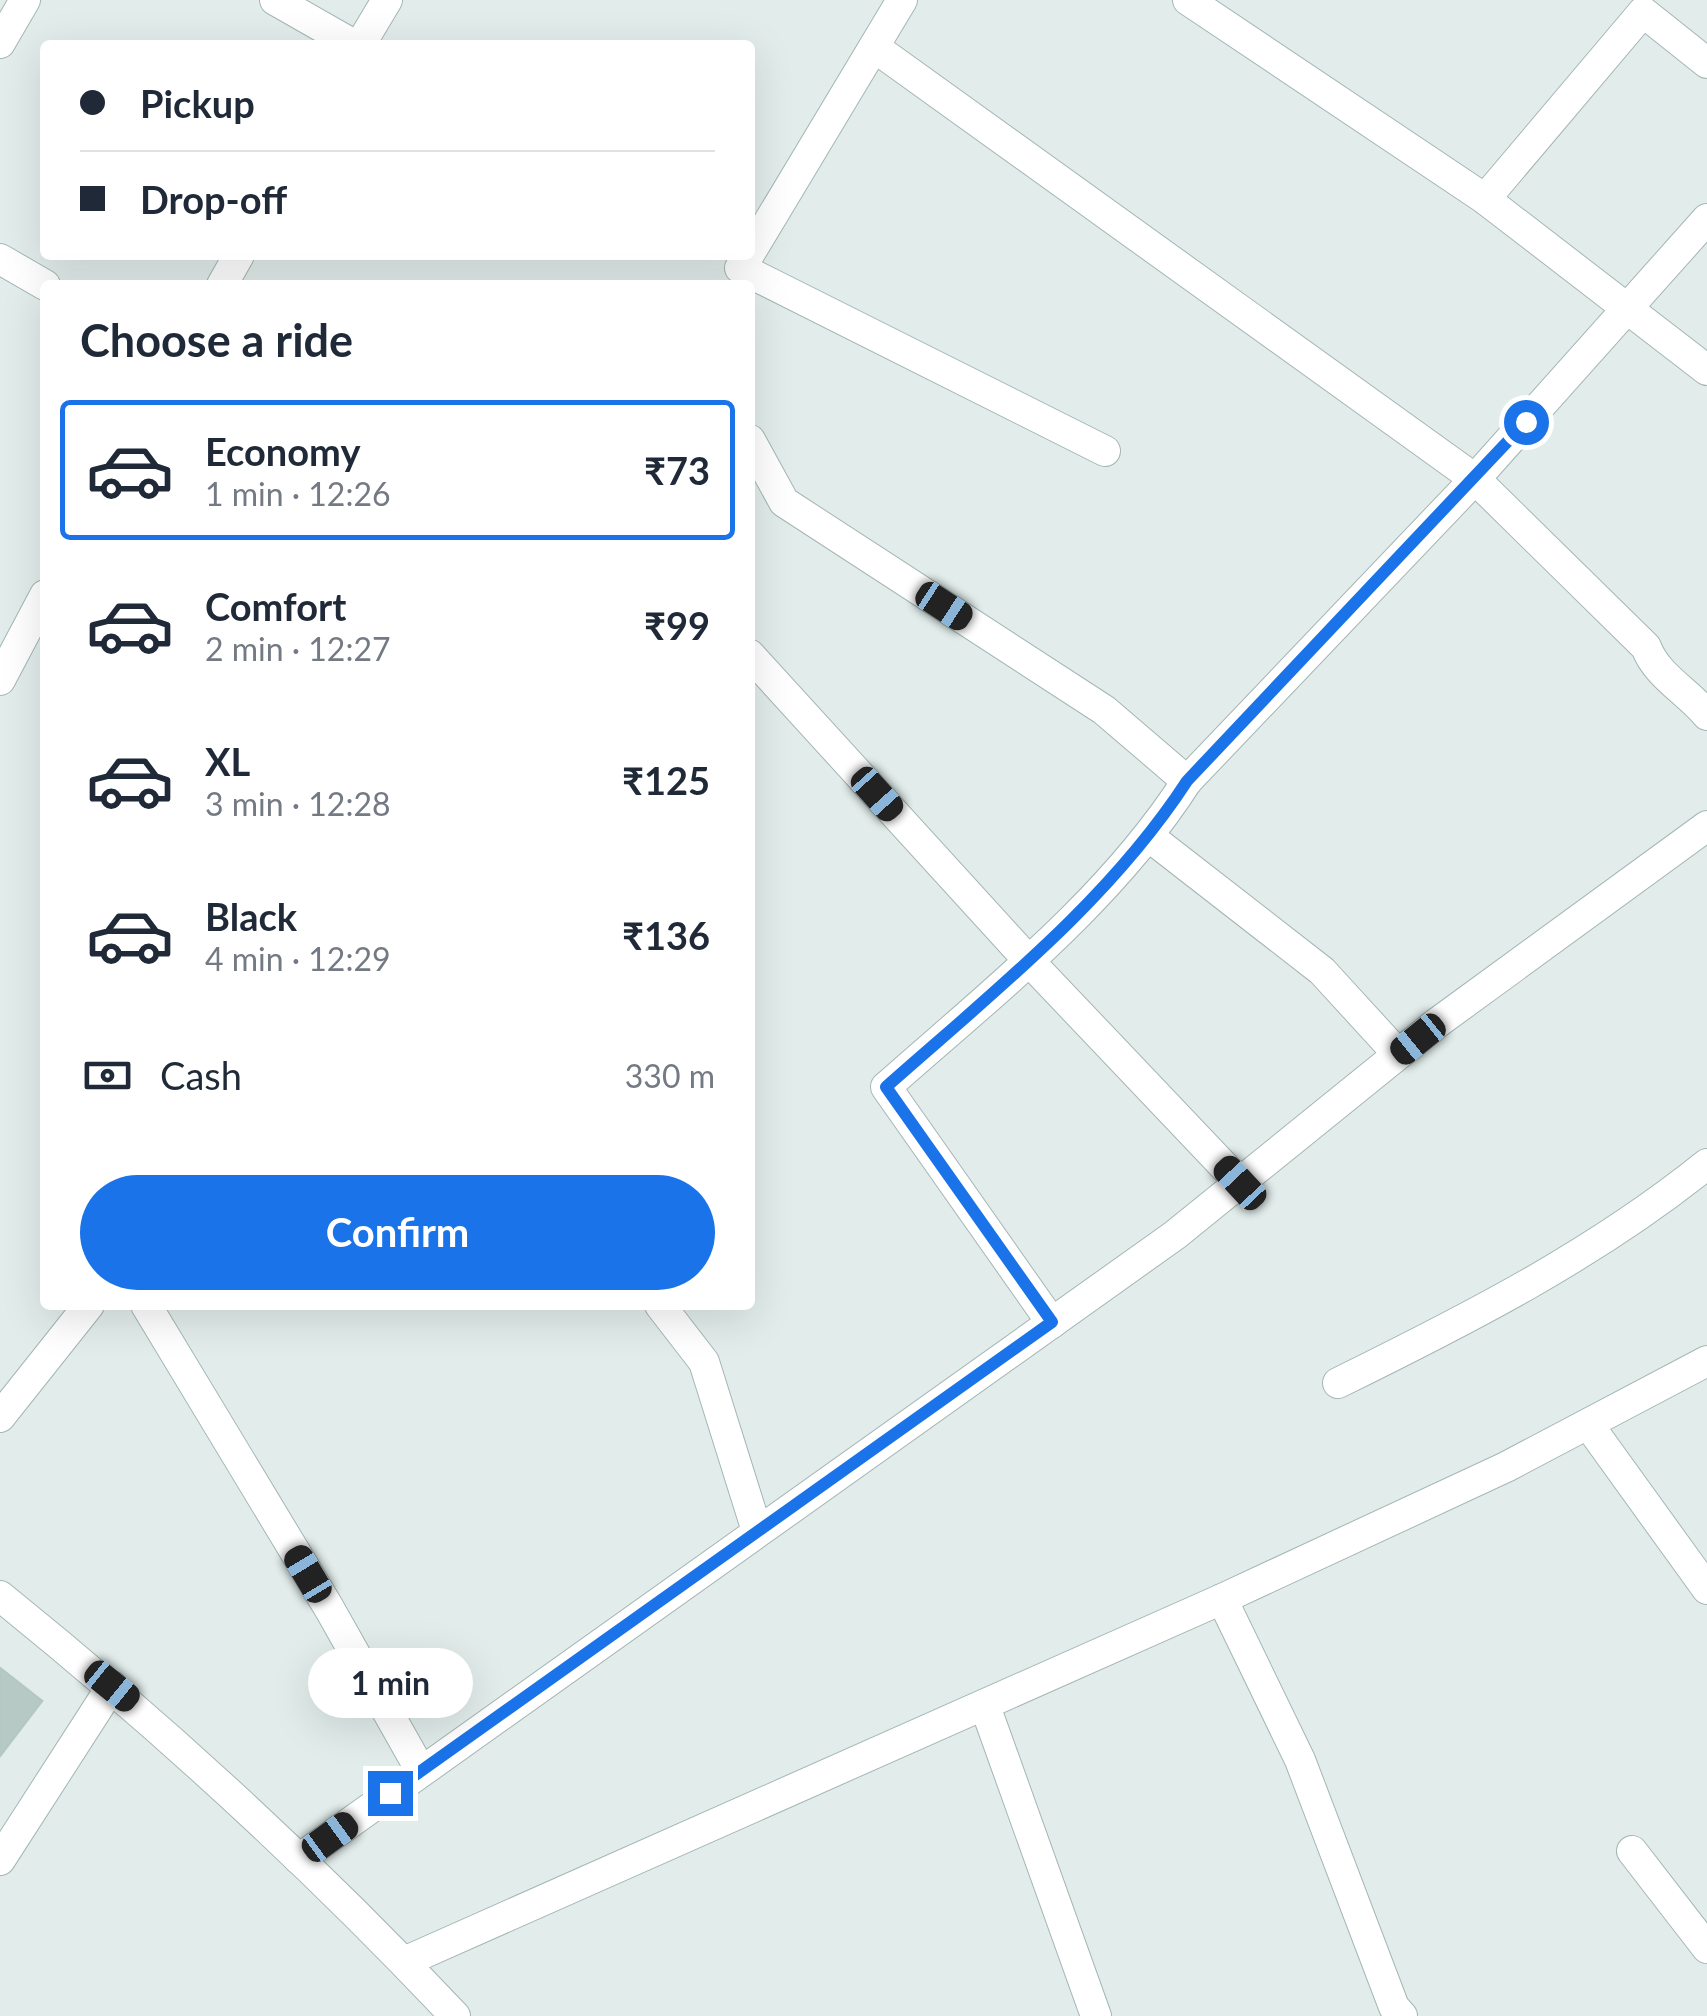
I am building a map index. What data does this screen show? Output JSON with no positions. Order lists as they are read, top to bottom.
{
  "page": {
    "banner": ["Pickup", "Drop-off"],
    "heading": "Choose a ride",
    "list": [
      {
        "name": "Economy",
        "note": "1 min · 12:26",
        "value": "₹73"
      },
      {
        "name": "Comfort",
        "note": "2 min · 12:27",
        "value": "₹99"
      },
      {
        "name": "XL",
        "note": "3 min · 12:28",
        "value": "₹125"
      },
      {
        "name": "Black",
        "note": "4 min · 12:29",
        "value": "₹136"
      }
    ],
    "pay": ["Cash", "330 m"],
    "buttons": "Confirm",
    "bubble": "1 min"
  }
}
